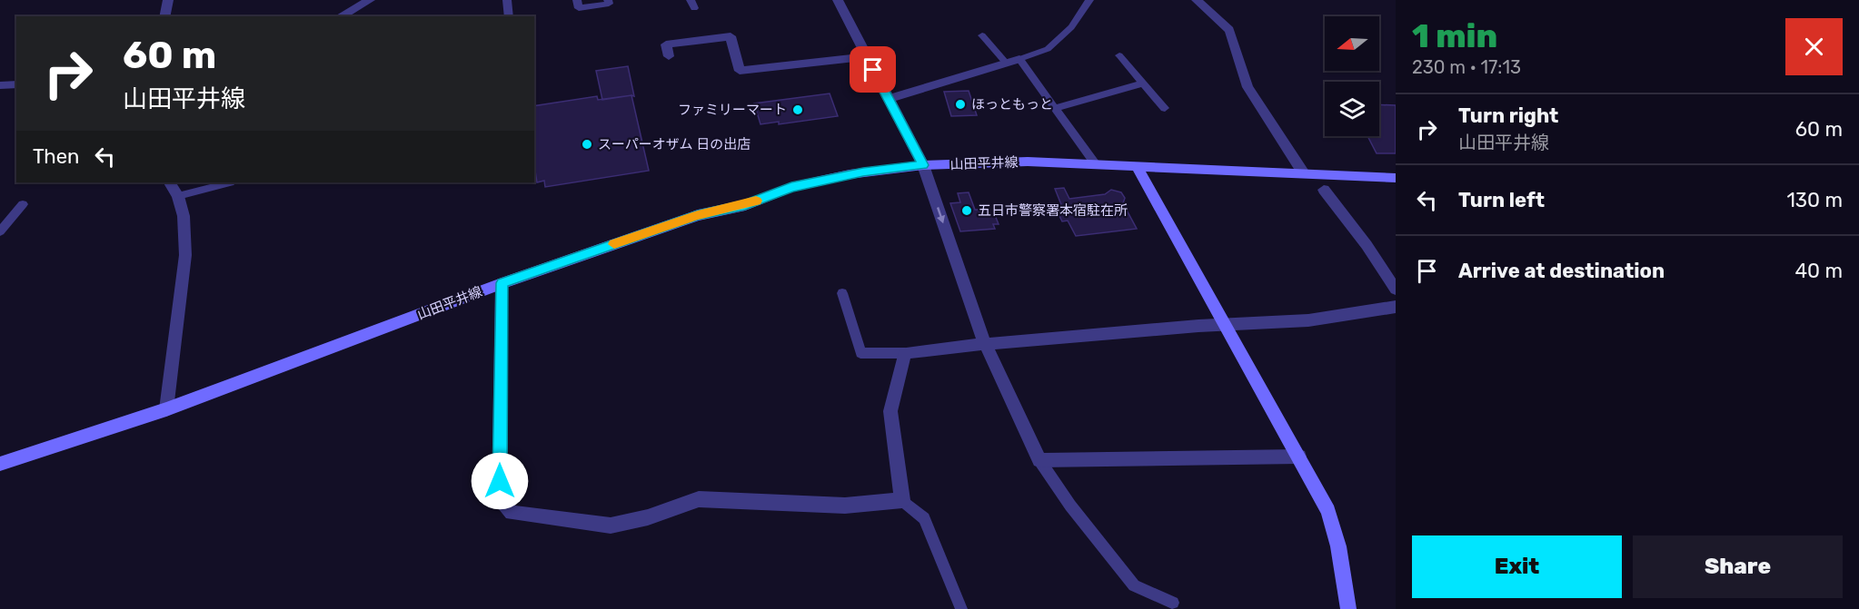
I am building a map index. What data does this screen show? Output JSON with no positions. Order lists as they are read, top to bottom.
{
  "streets": {
    "main road": ["山田平井線"]
  },
  "places": [
    "ほっともっと",
    "ファミリーマート",
    "スーパーオザム 日の出店",
    "五日市警察署本宿駐在所"
  ],
  "north": "left",
  "page": {
    "heading": ["1 min", "230 m · 17:13"],
    "turn": ["60 m", "山田平井線"],
    "list": [
      {
        "name": "Turn right",
        "note": "山田平井線",
        "value": "60 m"
      },
      {
        "name": "Turn left",
        "value": "130 m"
      },
      {
        "name": "Arrive at destination",
        "value": "40 m"
      }
    ],
    "then": "Then",
    "buttons": ["Exit", "Share"]
  }
}
